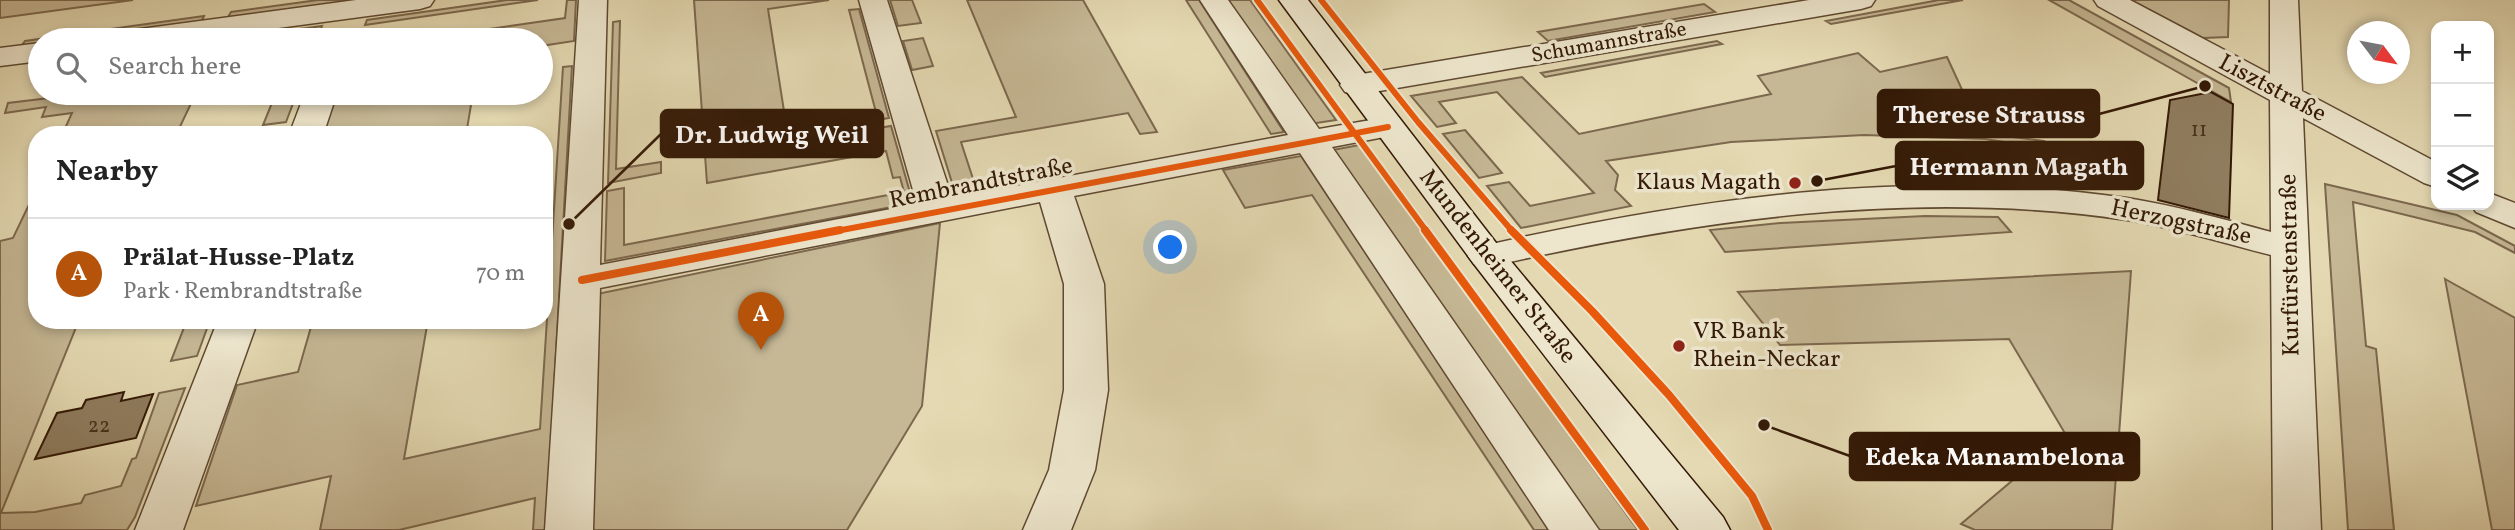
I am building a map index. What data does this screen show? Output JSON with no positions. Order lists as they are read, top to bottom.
{
  "streets": {
    "street": [
      "Schumannstraße",
      "Lisztstraße",
      "Rembrandtstraße",
      "Herzogstraße",
      "Kurfürstenstraße",
      "Mundenheimer Straße"
    ]
  },
  "crossings": [
    ["Schumannstraße", "Mundenheimer Straße"],
    ["Lisztstraße", "Kurfürstenstraße"],
    ["Rembrandtstraße", "Mundenheimer Straße"],
    ["Herzogstraße", "Kurfürstenstraße"],
    ["Herzogstraße", "Mundenheimer Straße"]
  ],
  "places": [
    "Therese Strauss",
    "Hermann Magath",
    "Klaus Magath",
    "Dr. Ludwig Weil",
    "VR Bank Rhein-Neckar",
    "Edeka Manambelona"
  ],
  "house_numbers": ["11", "22"],
  "north": "bottom right",
  "page": {
    "map_buttons": ["+", "−"],
    "search": "Search here",
    "heading": "Nearby",
    "list": [
      {
        "mark": "A",
        "name": "Prälat-Husse-Platz",
        "note": "Park · Rembrandtstraße",
        "value": "70 m"
      }
    ],
    "pins": "A"
  }
}
